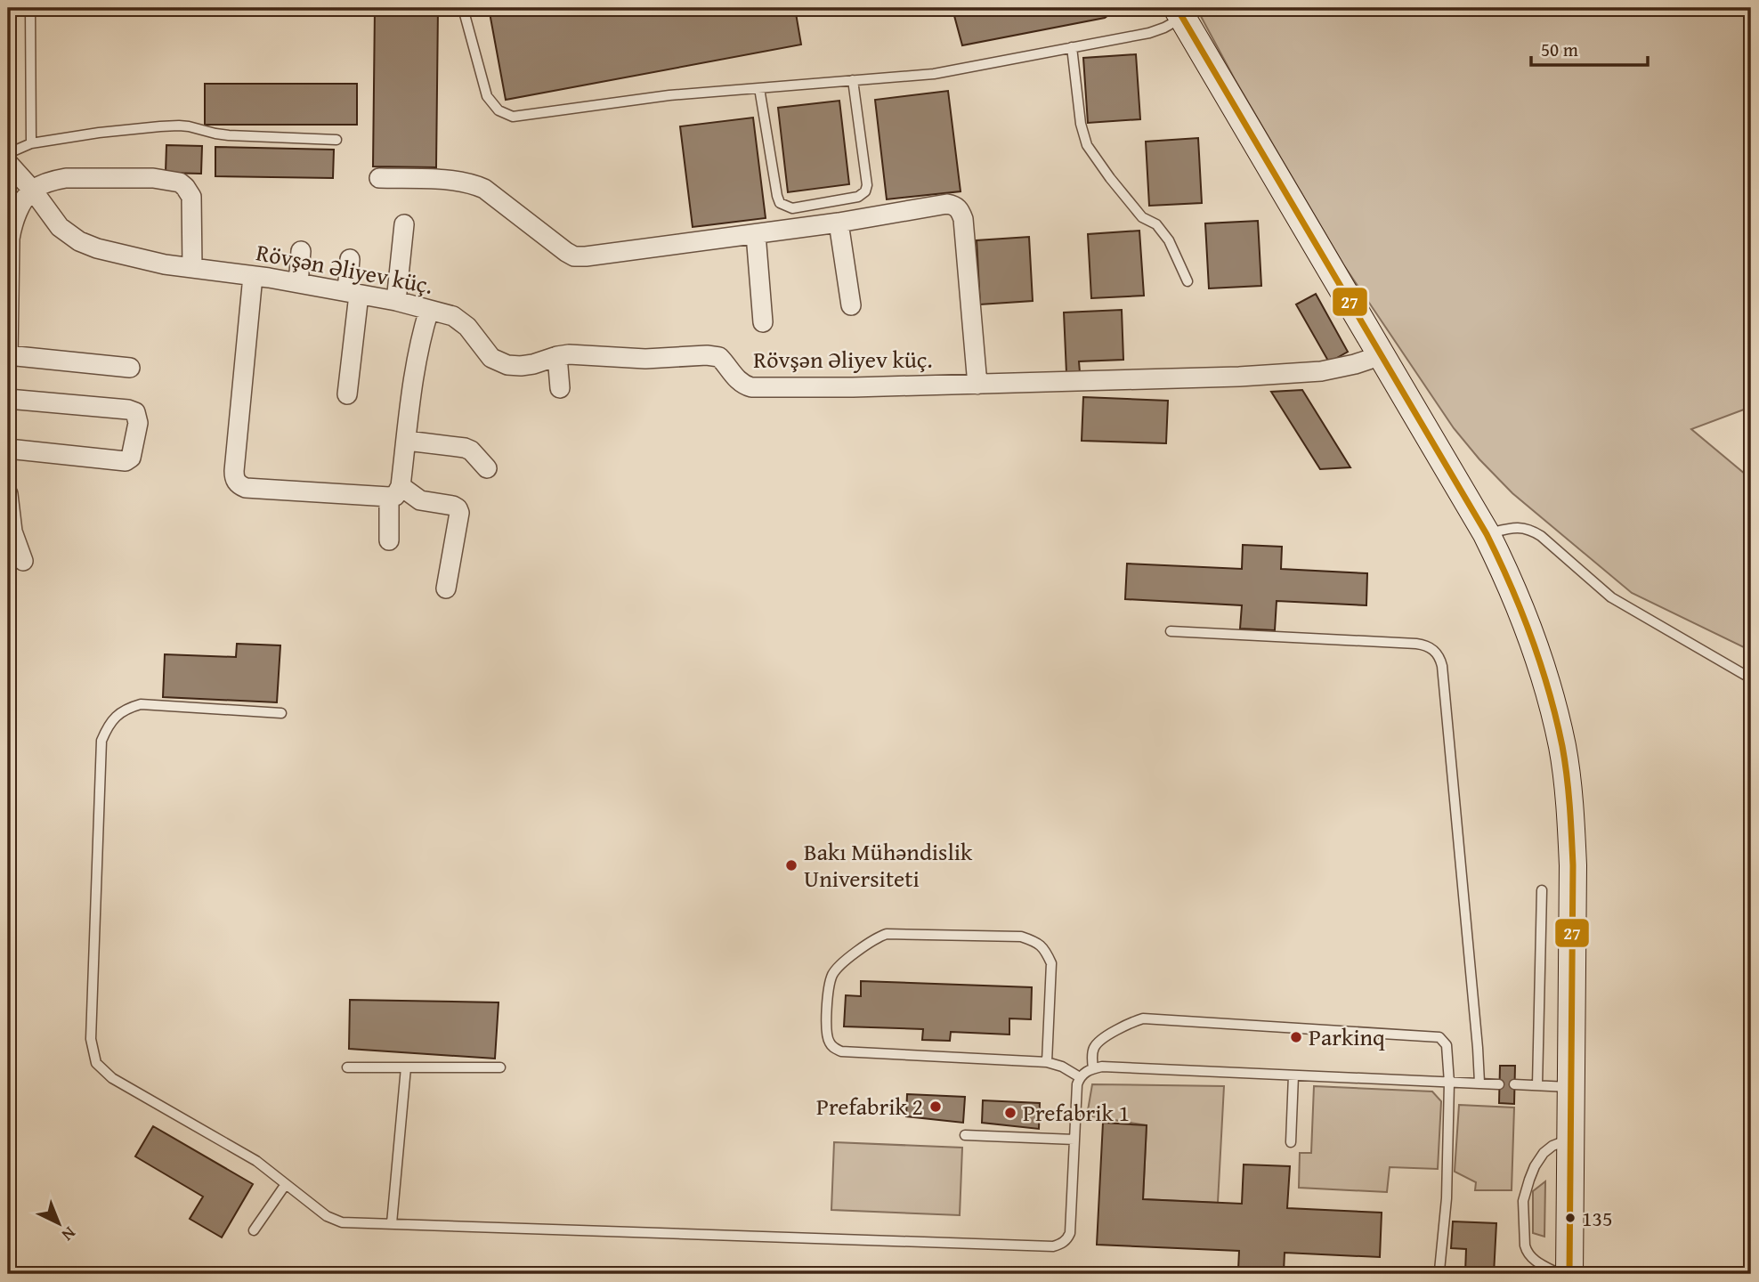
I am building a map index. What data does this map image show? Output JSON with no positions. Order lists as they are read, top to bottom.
{
  "streets": {
    "street": ["Rövşən Əliyev küç."]
  },
  "places": [
    "Bakı Mühəndislik Universiteti",
    "Parkinq",
    "Prefabrik 2",
    "Prefabrik 1",
    "135"
  ],
  "lines": ["transit line 27"],
  "scale_bar": "50 m",
  "north": "bottom right"
}
